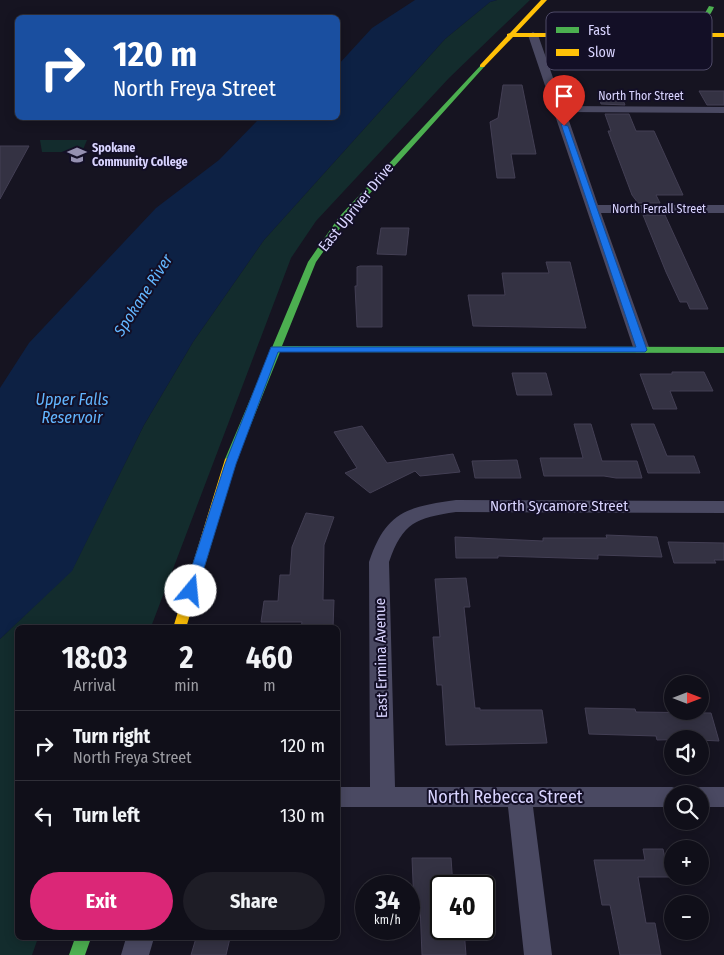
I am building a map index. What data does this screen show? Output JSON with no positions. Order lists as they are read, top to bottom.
{
  "streets": {
    "street": [
      "North Thor Street",
      "East Upriver Drive",
      "North Ferrall Street",
      "North Sycamore Street",
      "East Ermina Avenue",
      "North Rebecca Street"
    ]
  },
  "crossings": [
    ["North Sycamore Street", "East Ermina Avenue"],
    ["East Ermina Avenue", "North Rebecca Street"]
  ],
  "water": ["Spokane River", "Upper Falls Reservoir"],
  "places": {
    "school or university": ["Spokane Community College"]
  },
  "legend": ["Fast", "Slow"],
  "north": "right",
  "page": {
    "turn": ["120 m", "North Freya Street"],
    "eta": [
      "18:03",
      "Arrival",
      "2",
      "min",
      "460",
      "m"
    ],
    "map_buttons": ["+", "−"],
    "list": [
      {
        "name": "Turn right",
        "note": "North Freya Street",
        "value": "120 m"
      },
      {
        "name": "Turn left",
        "value": "130 m"
      }
    ],
    "buttons": ["Exit", "Share"],
    "speed": "34 km/h",
    "limit": "40"
  }
}
